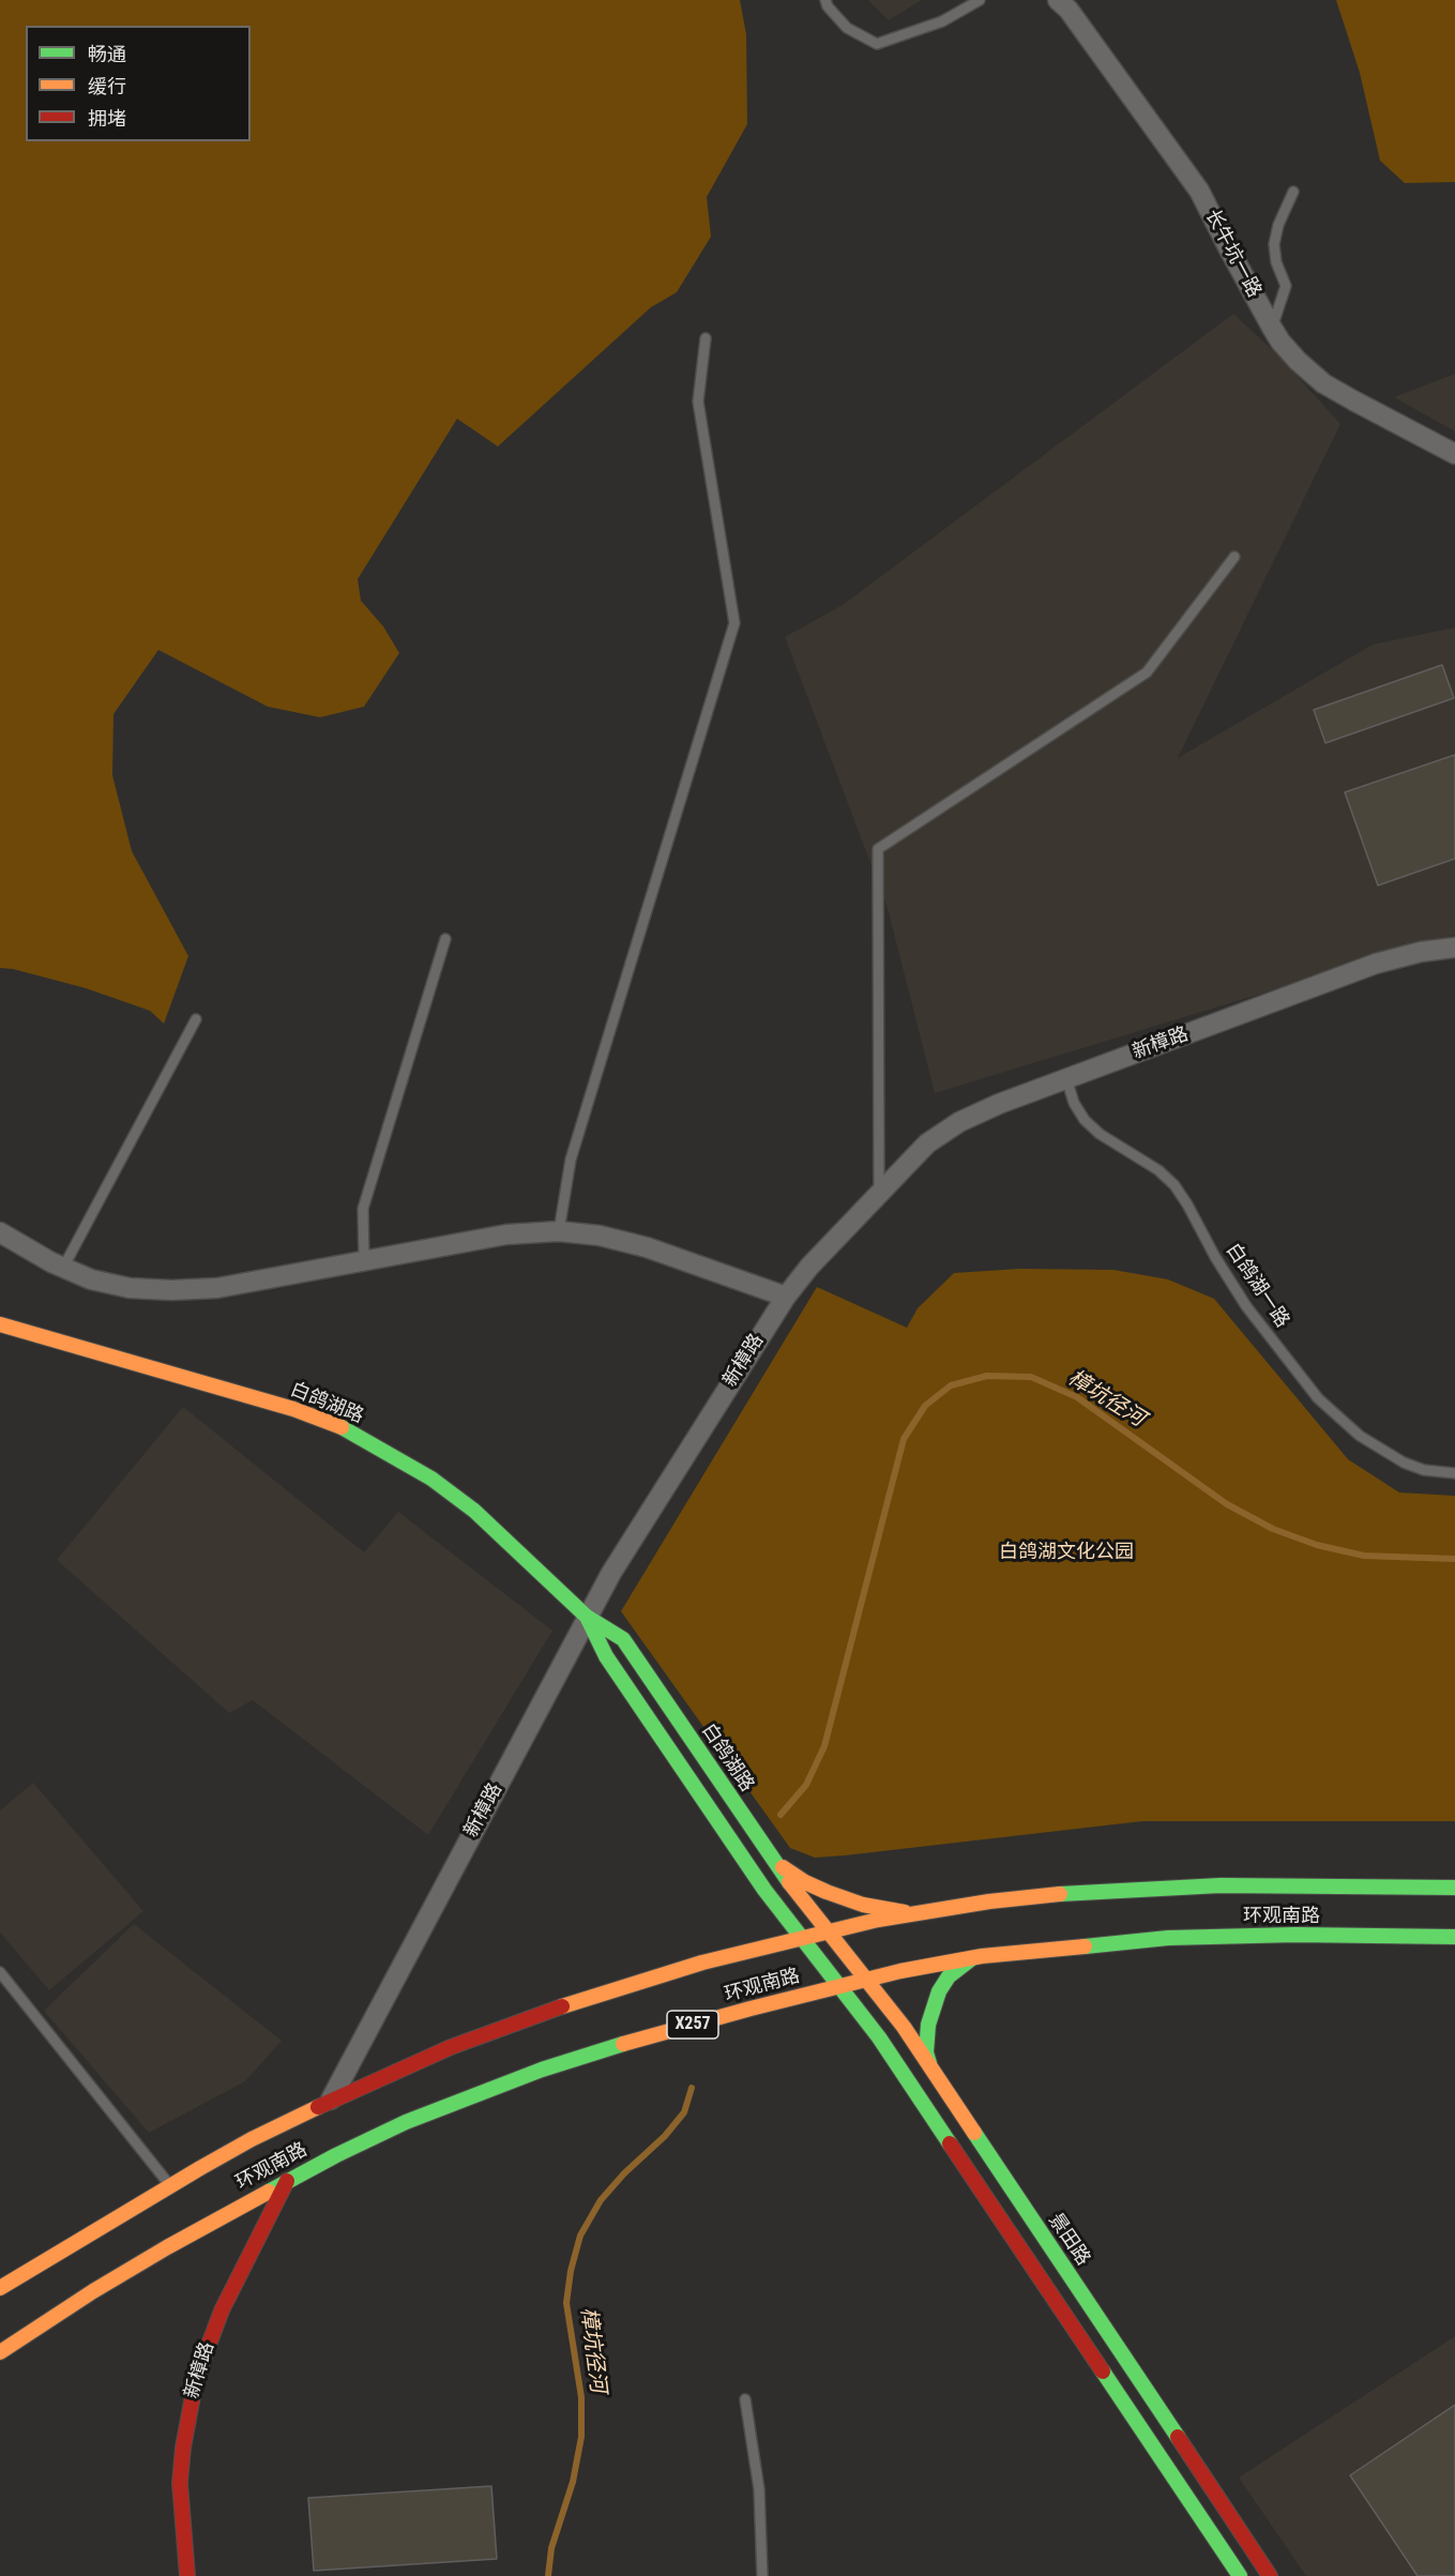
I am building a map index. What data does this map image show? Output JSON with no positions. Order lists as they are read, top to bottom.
{
  "streets": {
    "street": [
      "长牛坑一路",
      "新樟路",
      "白鸽湖路",
      "环观南路",
      "X257",
      "景田路"
    ],
    "lane": ["白鸽湖一路"]
  },
  "crossings": [
    ["新樟路", "白鸽湖一路"],
    ["新樟路", "白鸽湖路"],
    ["新樟路", "环观南路"],
    ["白鸽湖路", "环观南路"],
    ["白鸽湖路", "景田路"],
    ["环观南路", "景田路"]
  ],
  "water": ["樟坑径河"],
  "parks": ["白鸽湖文化公园"],
  "legend": ["畅通", "缓行", "拥堵"]
}
